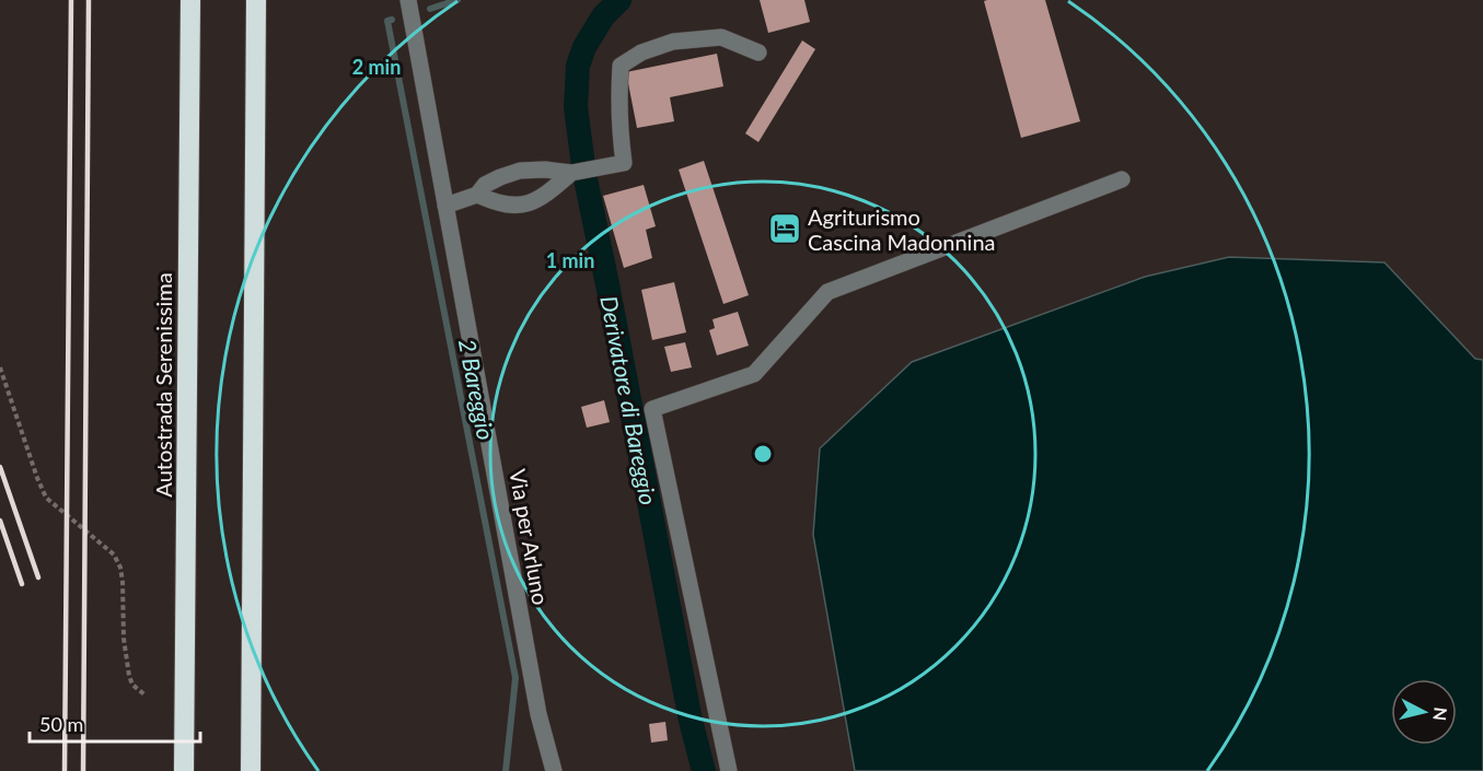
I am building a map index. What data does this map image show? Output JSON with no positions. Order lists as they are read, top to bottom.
{
  "streets": {
    "highway": ["Autostrada Serenissima"],
    "street": ["Via per Arluno"]
  },
  "water": ["2 Bareggio", "Derivatore di Bareggio"],
  "places": {
    "hotel": ["Agriturismo Cascina Madonnina"]
  },
  "scale_bar": "50 m",
  "north": "right",
  "rings": ["2 min", "1 min"]
}
